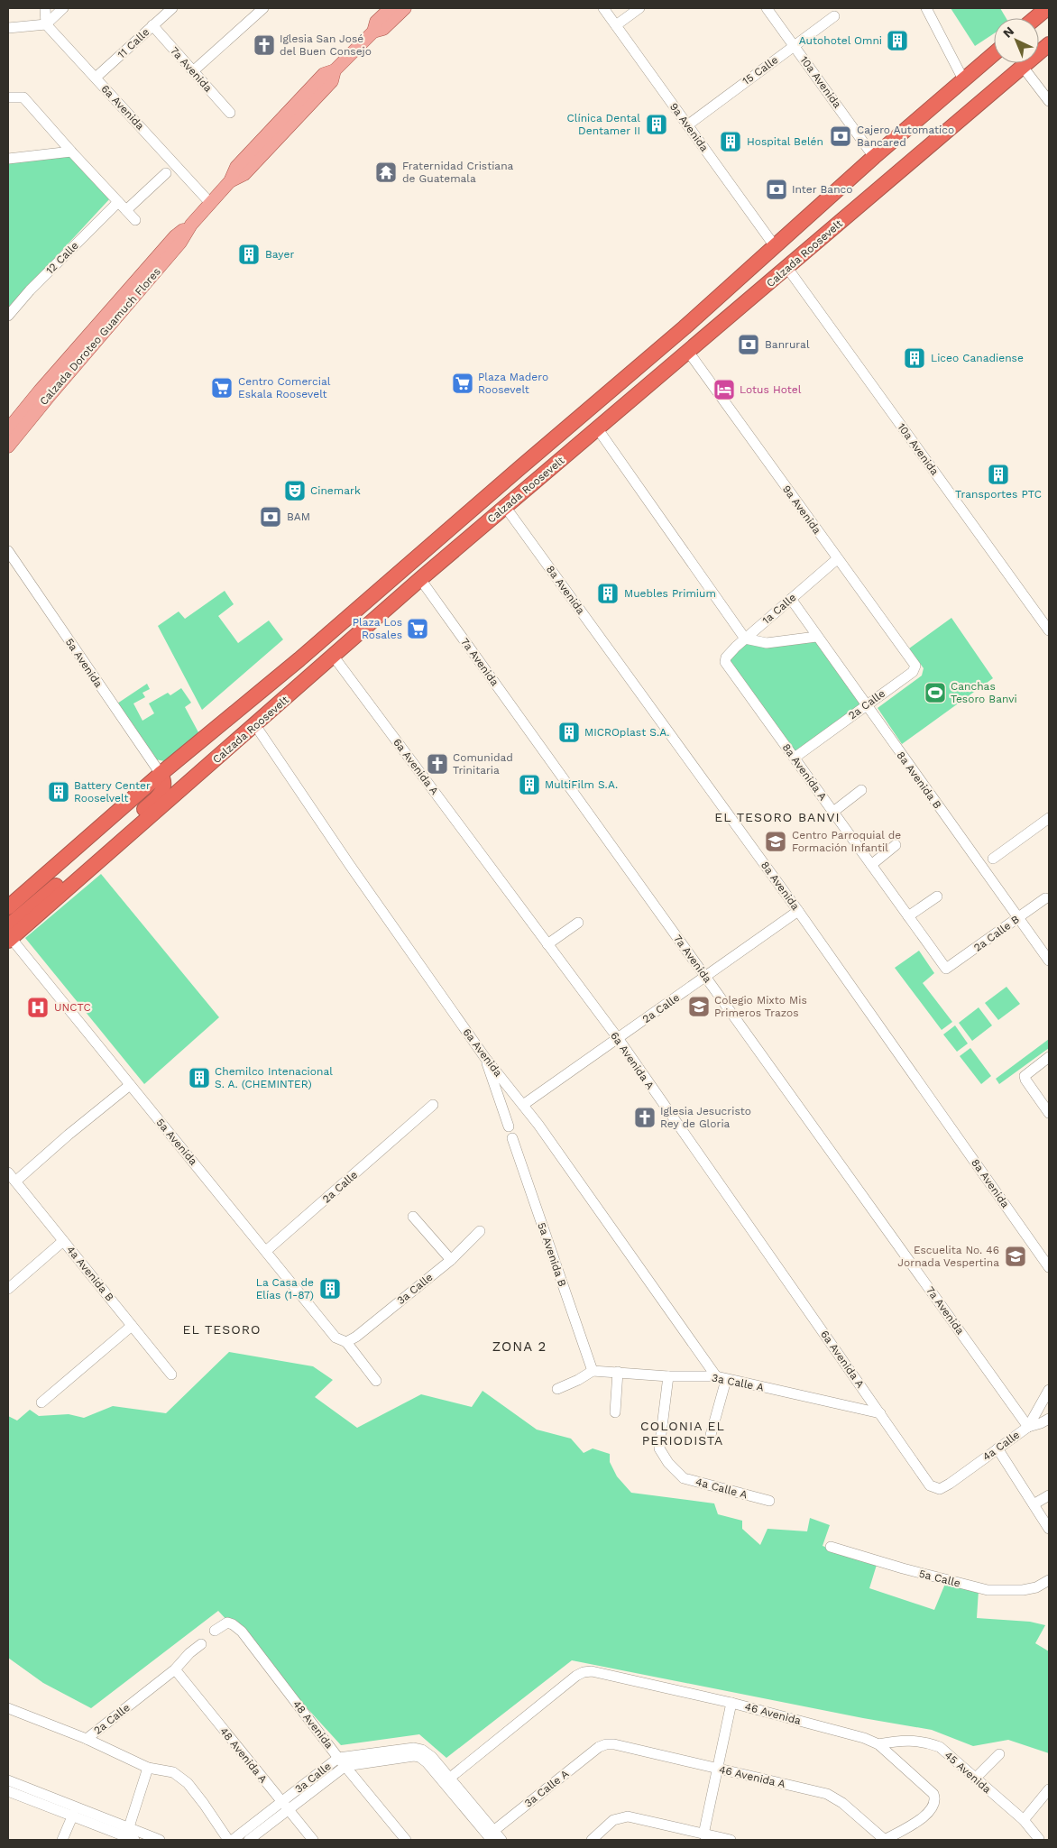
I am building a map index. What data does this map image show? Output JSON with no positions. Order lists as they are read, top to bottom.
{
  "streets": {
    "highway": ["Calzada Roosevelt"],
    "main road": ["Calzada Doroteo Guamuch Flores"],
    "street": [
      "11 Calle",
      "7a Avenida",
      "15 Calle",
      "10a Avenida",
      "6a Avenida",
      "9a Avenida",
      "12 Calle",
      "8a Avenida",
      "1a Calle",
      "5a Avenida",
      "2a Calle",
      "6a Avenida A",
      "8a Avenida A",
      "8a Avenida B",
      "2a Calle B",
      "5a Avenida B",
      "4a Avenida B",
      "3a Calle",
      "3a Calle A",
      "4a Calle",
      "4a Calle A",
      "5a Calle",
      "46 Avenida",
      "48 Avenida",
      "48 Avenida A",
      "45 Avenida",
      "46 Avenida A"
    ]
  },
  "crossings": [
    ["11 Calle", "7a Avenida"],
    ["11 Calle", "6a Avenida"],
    ["7a Avenida", "Calzada Roosevelt"],
    ["7a Avenida", "2a Calle"],
    ["7a Avenida", "4a Calle"],
    ["15 Calle", "10a Avenida"],
    ["15 Calle", "9a Avenida"],
    ["10a Avenida", "Calzada Roosevelt"],
    ["6a Avenida", "Calzada Roosevelt"],
    ["6a Avenida", "Calzada Doroteo Guamuch Flores"],
    ["6a Avenida", "2a Calle"],
    ["6a Avenida", "3a Calle A"],
    ["9a Avenida", "Calzada Roosevelt"],
    ["9a Avenida", "1a Calle"],
    ["9a Avenida", "2a Calle"],
    ["Calzada Roosevelt", "8a Avenida"],
    ["Calzada Roosevelt", "5a Avenida"],
    ["Calzada Roosevelt", "6a Avenida A"],
    ["8a Avenida", "2a Calle"],
    ["1a Calle", "8a Avenida A"],
    ["1a Calle", "8a Avenida B"],
    ["5a Avenida", "2a Calle"],
    ["5a Avenida", "3a Calle"],
    ["2a Calle", "6a Avenida A"],
    ["2a Calle", "8a Avenida A"],
    ["2a Calle", "8a Avenida B"],
    ["2a Calle", "48 Avenida A"],
    ["6a Avenida A", "3a Calle A"],
    ["6a Avenida A", "4a Calle"],
    ["8a Avenida A", "2a Calle B"],
    ["8a Avenida B", "2a Calle B"],
    ["5a Avenida B", "3a Calle A"],
    ["3a Calle", "3a Calle A"],
    ["3a Calle", "46 Avenida"],
    ["3a Calle", "48 Avenida"],
    ["3a Calle", "48 Avenida A"],
    ["3a Calle A", "4a Calle A"],
    ["3a Calle A", "46 Avenida A"],
    ["46 Avenida", "45 Avenida"],
    ["46 Avenida", "46 Avenida A"]
  ],
  "districts": [
    "EL TESORO BANVI",
    "EL TESORO",
    "ZONA 2",
    "COLONIA EL PERIODISTA"
  ],
  "places": {
    "building": [
      "Autohotel Omni",
      "Clínica Dental Dentamer II",
      "Hospital Belén",
      "Bayer",
      "Liceo Canadiense",
      "Transportes PTC",
      "Muebles Primium",
      "MICROplast S.A.",
      "MultiFilm S.A.",
      "Battery Center Rooselvelt",
      "Chemilco Intenacional S. A. (CHEMINTER)",
      "La Casa de Elías (1-87)"
    ],
    "church": ["Iglesia San José del Buen Consejo", "Comunidad Trinitaria", "Iglesia Jesucristo Rey de Gloria"],
    "bank": [
      "Cajero Automatico Bancared",
      "Inter Banco",
      "Banrural",
      "BAM"
    ],
    "temple": ["Fraternidad Cristiana de Guatemala"],
    "supermarket": ["Plaza Madero Roosevelt", "Centro Comercial Eskala Roosevelt", "Plaza Los Rosales"],
    "hotel": ["Lotus Hotel"],
    "theatre": ["Cinemark"],
    "sports": ["Canchas Tesoro Banvi"],
    "school or university": ["Centro Parroquial de Formación Infantil", "Colegio Mixto Mis Primeros Trazos", "Escuelita No. 46 Jornada Vespertina"],
    "hospital": ["UNCTC"]
  },
  "north": "top left"
}
